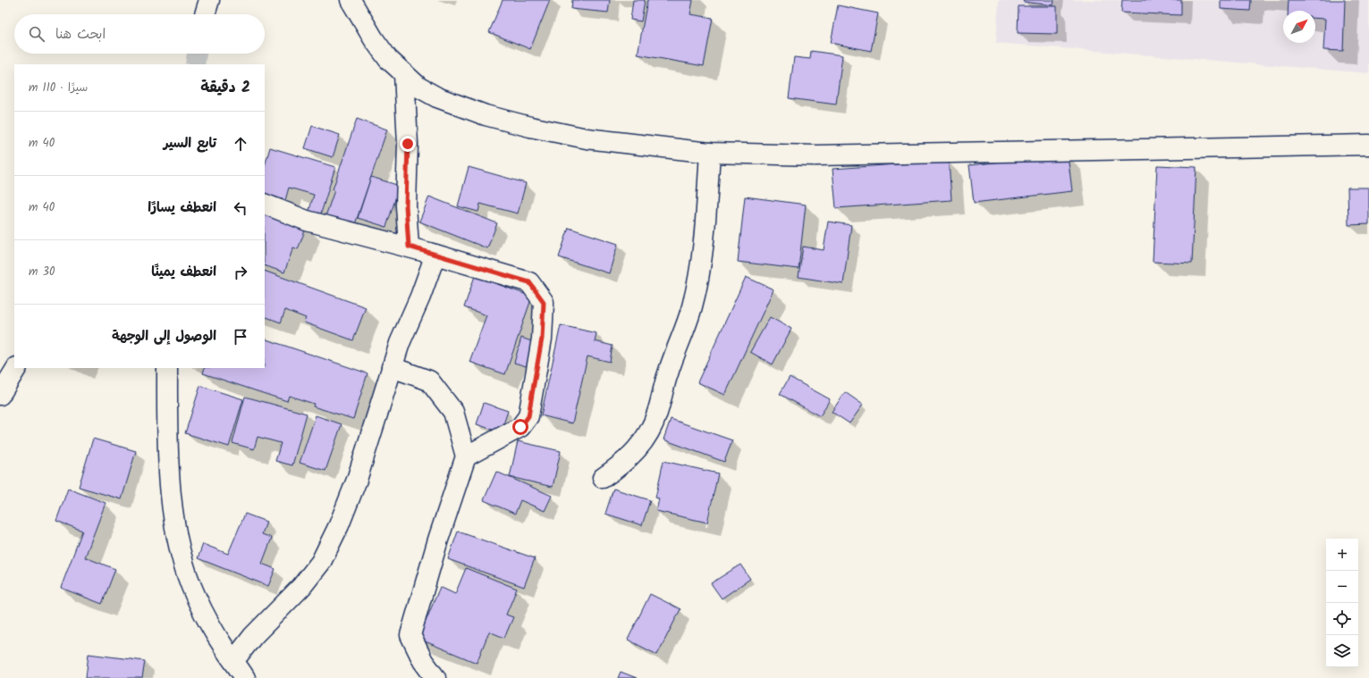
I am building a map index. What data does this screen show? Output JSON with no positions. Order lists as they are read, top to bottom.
{
  "north": "top right",
  "page": {
    "search": "ابحث هنا",
    "heading": ["2 دقيقة", "سيرًا · 110 m"],
    "list": [
      ["تابع السير", "40 m"],
      ["انعطف يسارًا", "40 m"],
      ["انعطف يمينًا", "30 m"],
      "الوصول إلى الوجهة"
    ],
    "map_buttons": ["+", "−"]
  }
}
